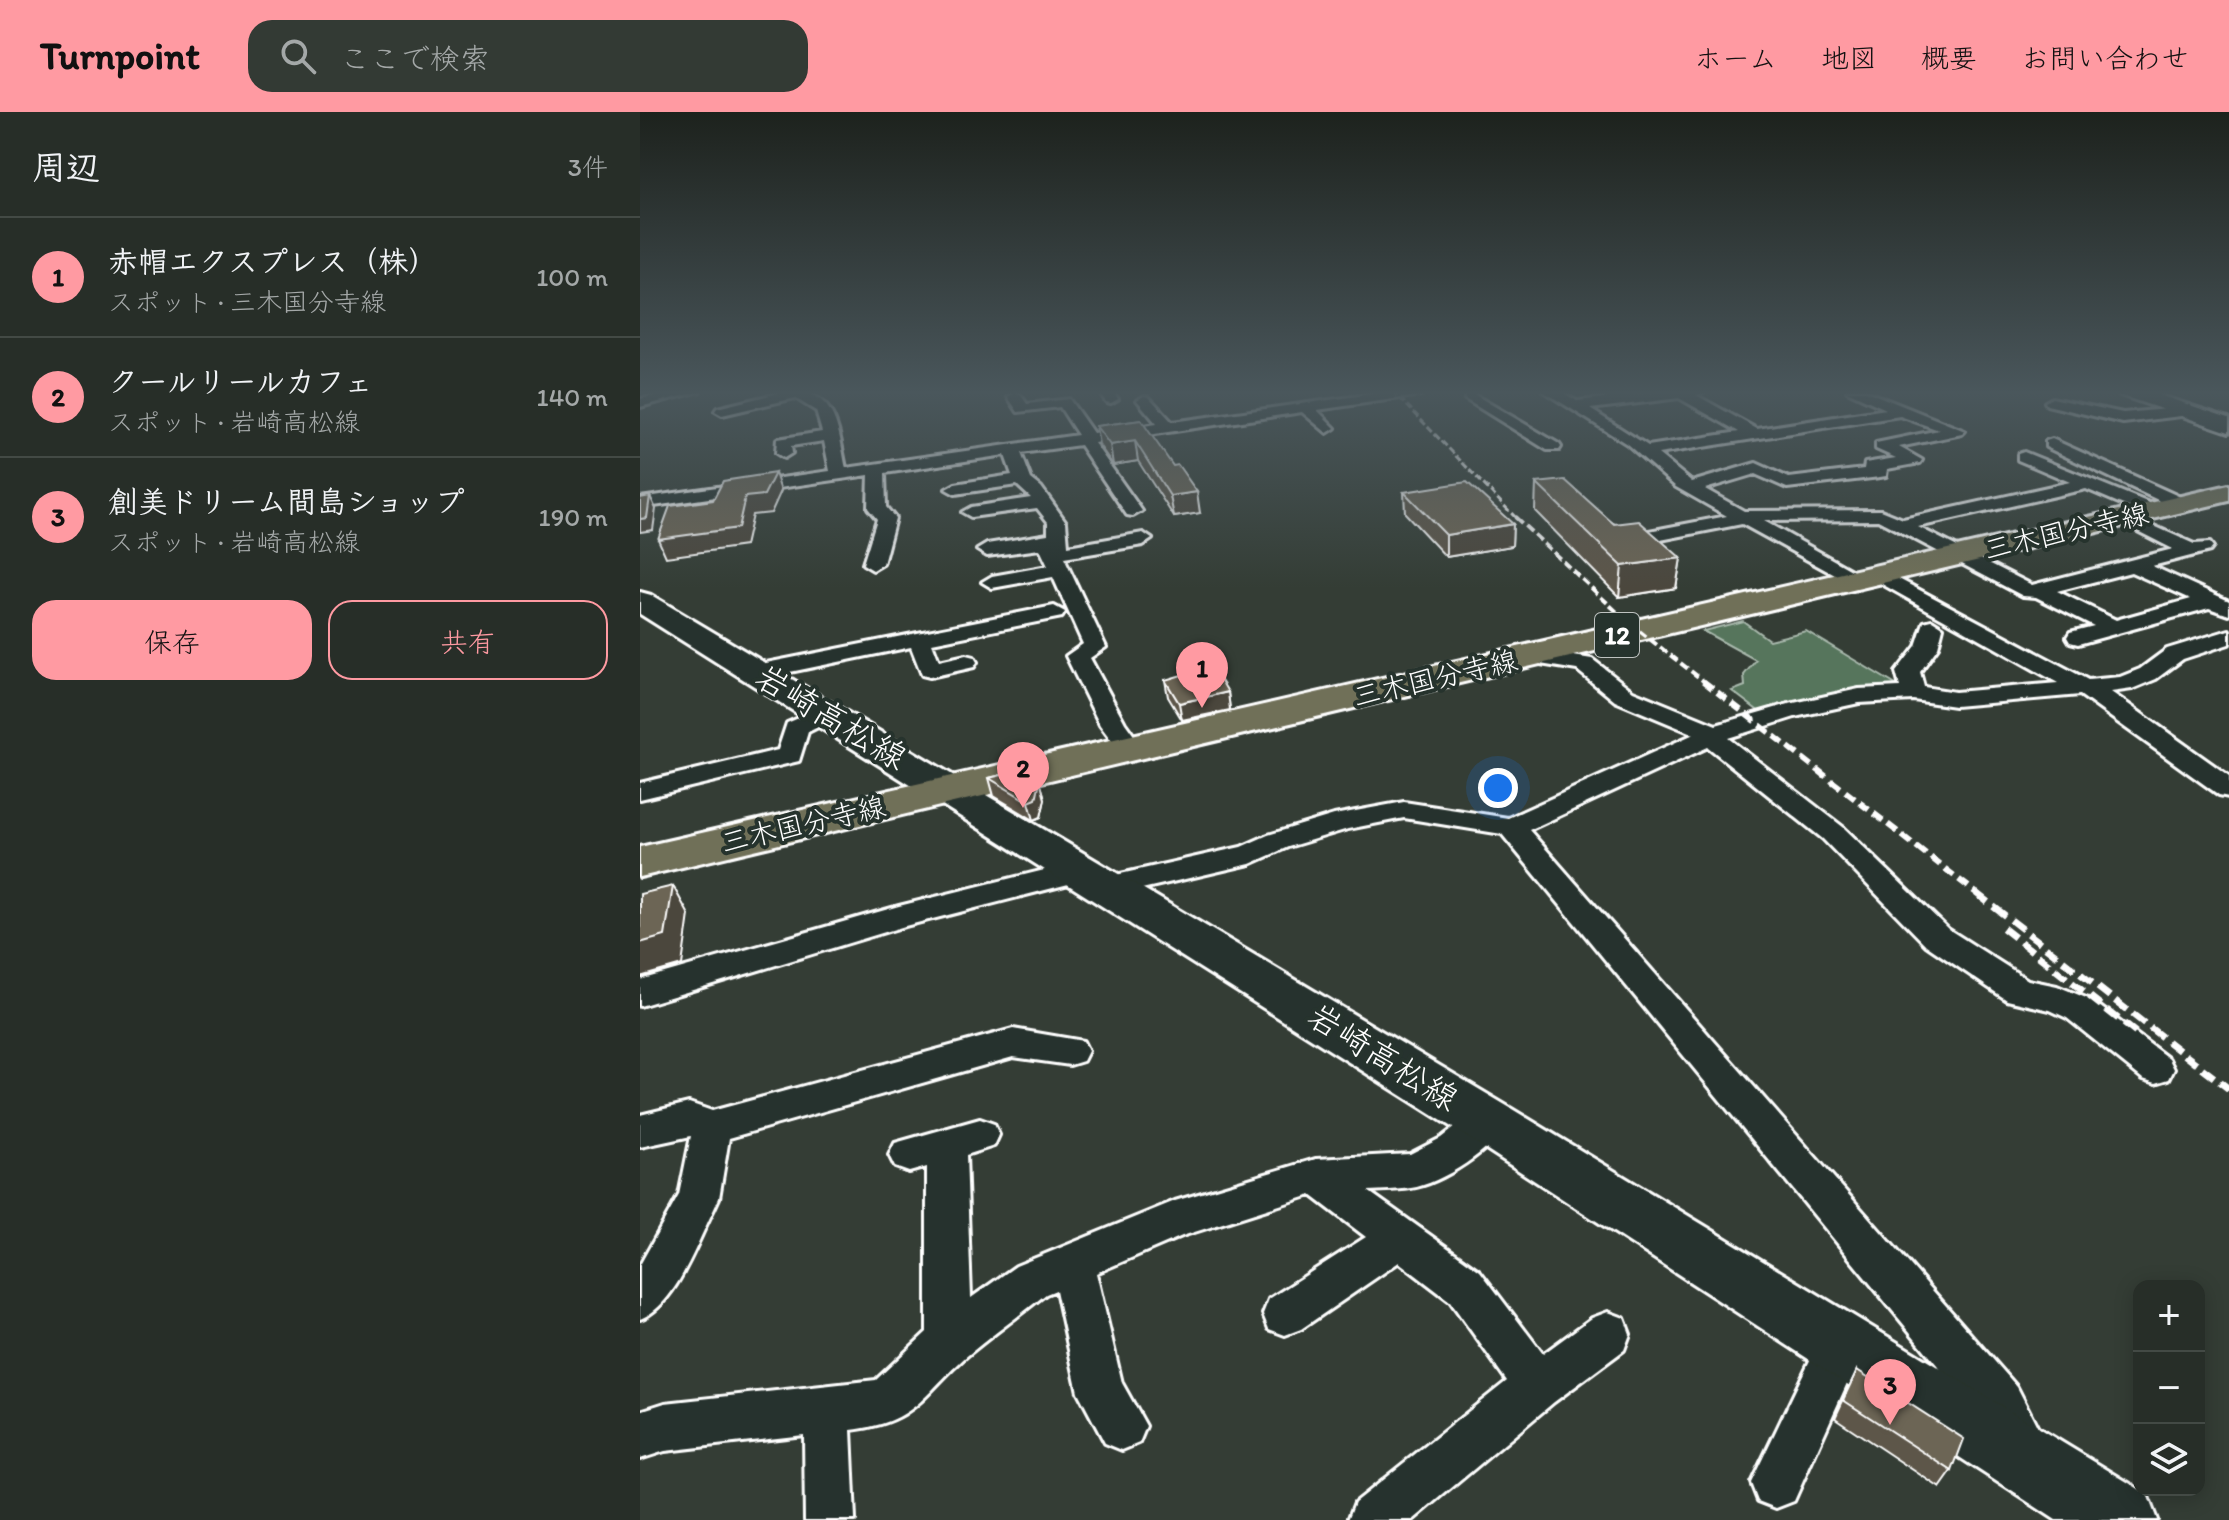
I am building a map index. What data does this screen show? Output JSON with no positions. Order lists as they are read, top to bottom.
{
  "streets": {
    "main road": ["三木国分寺線", "12", "岩崎高松線"]
  },
  "crossings": [
    ["三木国分寺線", "岩崎高松線"]
  ],
  "page": {
    "header": "Turnpoint",
    "search": "ここで検索",
    "nav": [
      "ホーム",
      "地図",
      "概要",
      "お問い合わせ"
    ],
    "heading": ["周辺", "3件"],
    "list": [
      {
        "mark": "1",
        "name": "赤帽エクスプレス（株）",
        "note": "スポット · 三木国分寺線",
        "value": "100 m"
      },
      {
        "mark": "2",
        "name": "クールリールカフェ",
        "note": "スポット · 岩崎高松線",
        "value": "140 m"
      },
      {
        "mark": "3",
        "name": "創美ドリーム間島ショップ",
        "note": "スポット · 岩崎高松線",
        "value": "190 m"
      }
    ],
    "buttons": ["保存", "共有"],
    "pins": ["1", "2", "3"],
    "map_buttons": ["+", "−"]
  }
}
